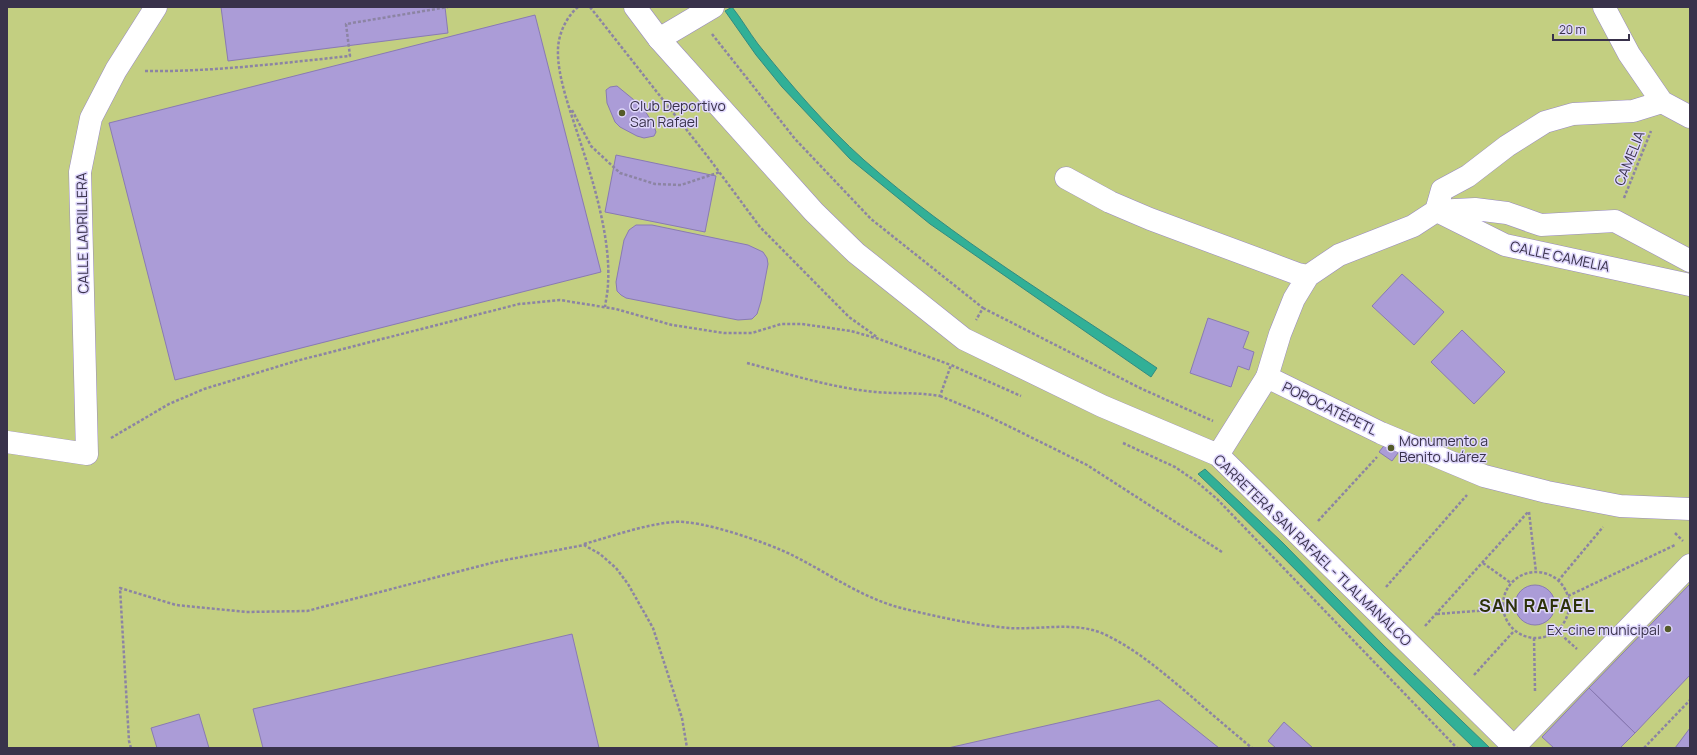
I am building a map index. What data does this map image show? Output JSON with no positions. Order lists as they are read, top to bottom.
{
  "streets": {
    "street": [
      "CALLE LADRILLERA",
      "CALLE CAMELIA",
      "POPOCATÉPETL",
      "CARRETERA SAN RAFAEL - TLALMANALCO"
    ],
    "path": ["CAMELIA"]
  },
  "crossings": [
    ["POPOCATÉPETL", "CARRETERA SAN RAFAEL - TLALMANALCO"]
  ],
  "districts": ["SAN RAFAEL"],
  "places": ["Club Deportivo San Rafael", "Monumento a Benito Juárez", "Ex-cine municipal"],
  "scale_bar": "20 m"
}
